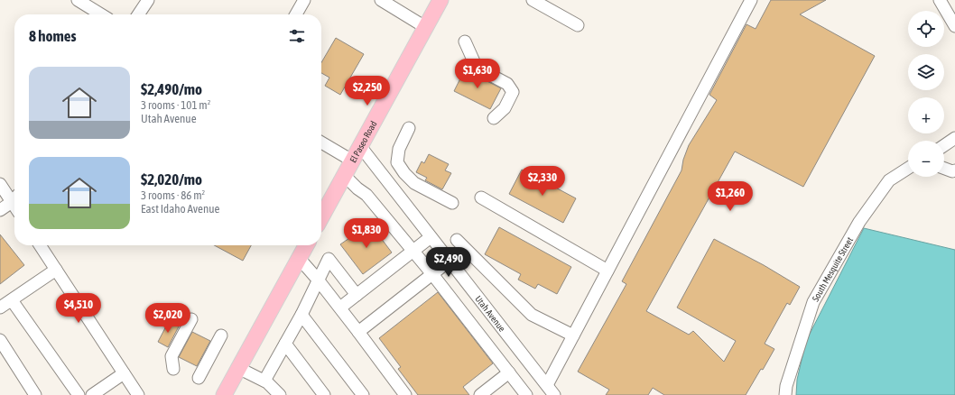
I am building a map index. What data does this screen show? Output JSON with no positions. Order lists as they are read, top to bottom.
{
  "streets": {
    "main road": ["El Paseo Road"],
    "street": ["South Mesquite Street", "Utah Avenue"]
  },
  "crossings": [
    ["El Paseo Road", "Utah Avenue"]
  ],
  "page": {
    "map_buttons": ["+", "−"],
    "heading": "8 homes",
    "list": [
      {
        "name": "$2,490/mo",
        "note": "3 rooms · 101 m² · Utah Avenue"
      },
      {
        "name": "$2,020/mo",
        "note": "3 rooms · 86 m² · East Idaho Avenue"
      }
    ],
    "price": [
      "$1,630",
      "$2,250",
      "$2,330",
      "$1,260",
      "$1,830",
      "$2,490",
      "$4,510",
      "$2,020"
    ]
  }
}
